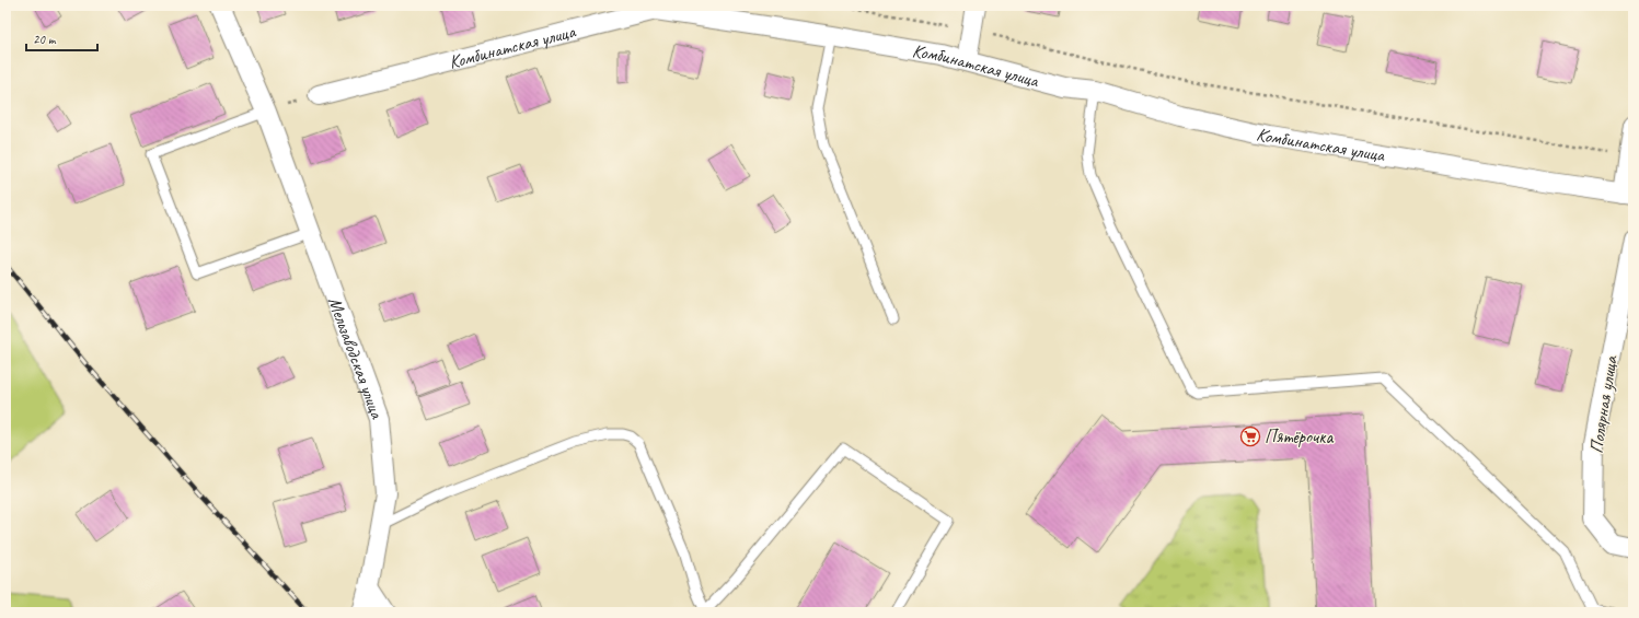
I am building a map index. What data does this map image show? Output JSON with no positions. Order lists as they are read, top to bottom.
{
  "streets": {
    "street": ["Комбинатская улица", "Мельзаводская улица", "Полярная улица"]
  },
  "places": {
    "supermarket": ["Пятёрочка"]
  },
  "scale_bar": "20 m"
}
